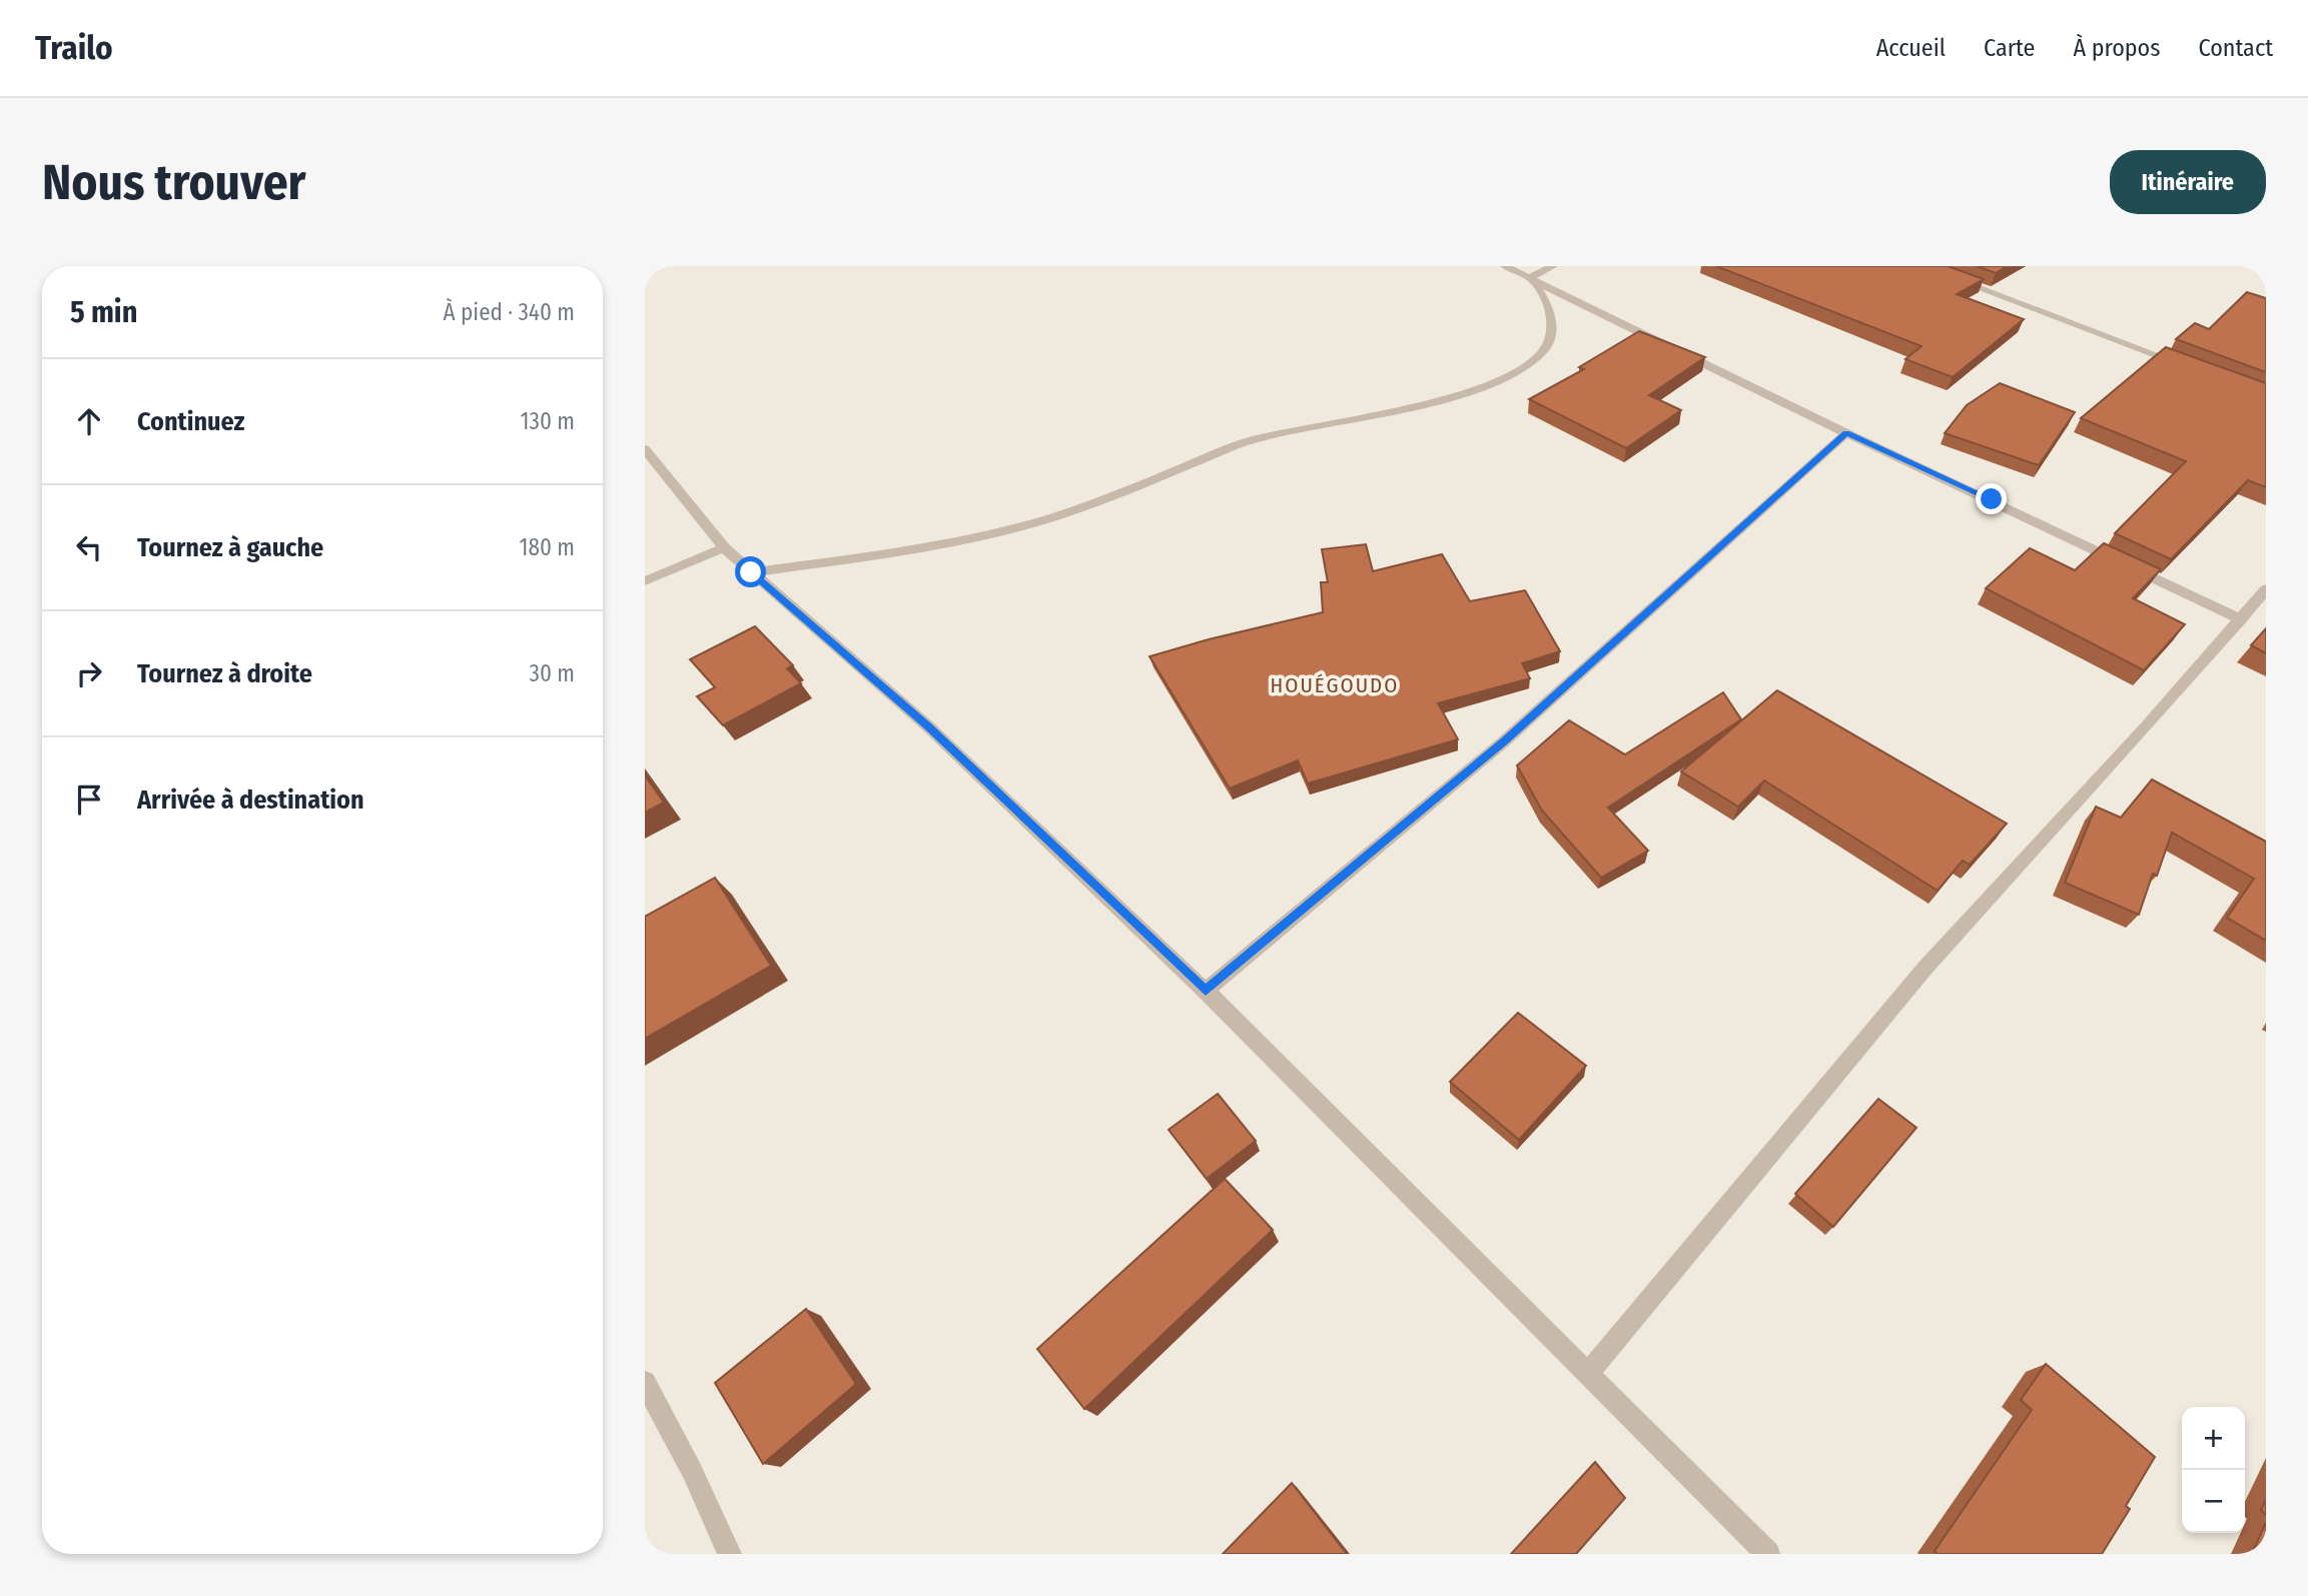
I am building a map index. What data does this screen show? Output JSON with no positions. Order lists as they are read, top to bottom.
{
  "districts": ["HOUÉGOUDO"],
  "page": {
    "header": "Trailo",
    "nav": [
      "Accueil",
      "Carte",
      "À propos",
      "Contact"
    ],
    "buttons": "Itinéraire",
    "title": "Nous trouver",
    "heading": ["5 min", "À pied · 340 m"],
    "list": [
      ["Continuez", "130 m"],
      ["Tournez à gauche", "180 m"],
      ["Tournez à droite", "30 m"],
      "Arrivée à destination"
    ],
    "map_buttons": ["+", "−"]
  }
}
